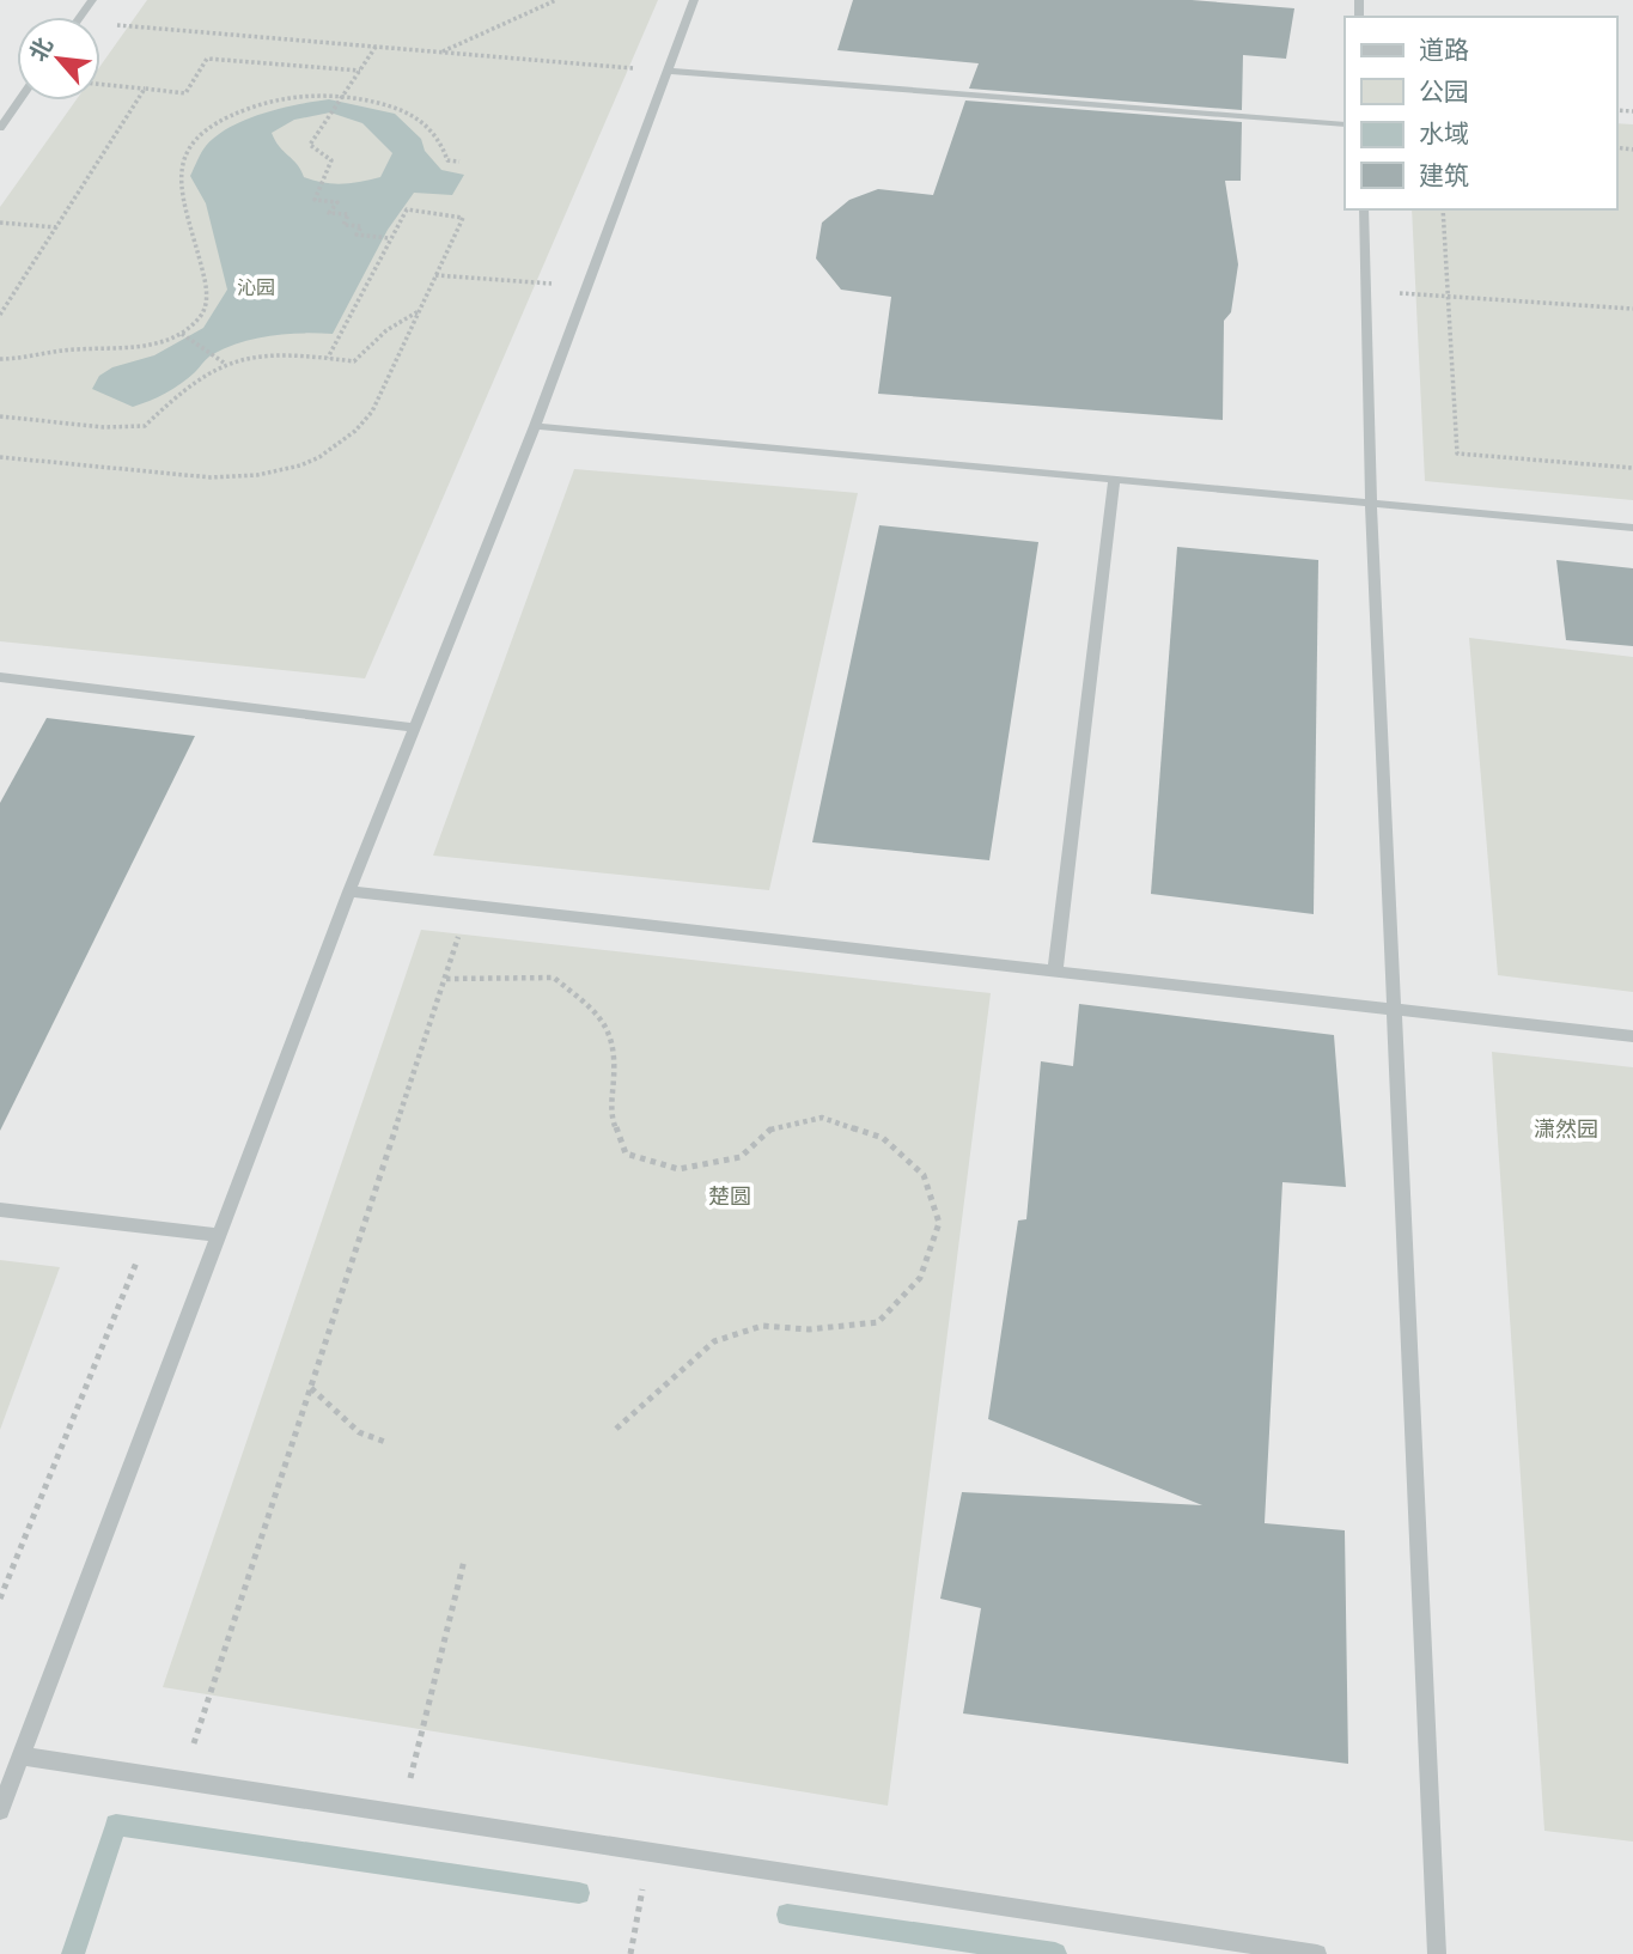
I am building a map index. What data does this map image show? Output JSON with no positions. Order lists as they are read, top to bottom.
{
  "parks": ["沁园", "潇然园", "楚圆"],
  "legend": [
    "道路",
    "公园",
    "水域",
    "建筑"
  ],
  "north": "top left"
}
